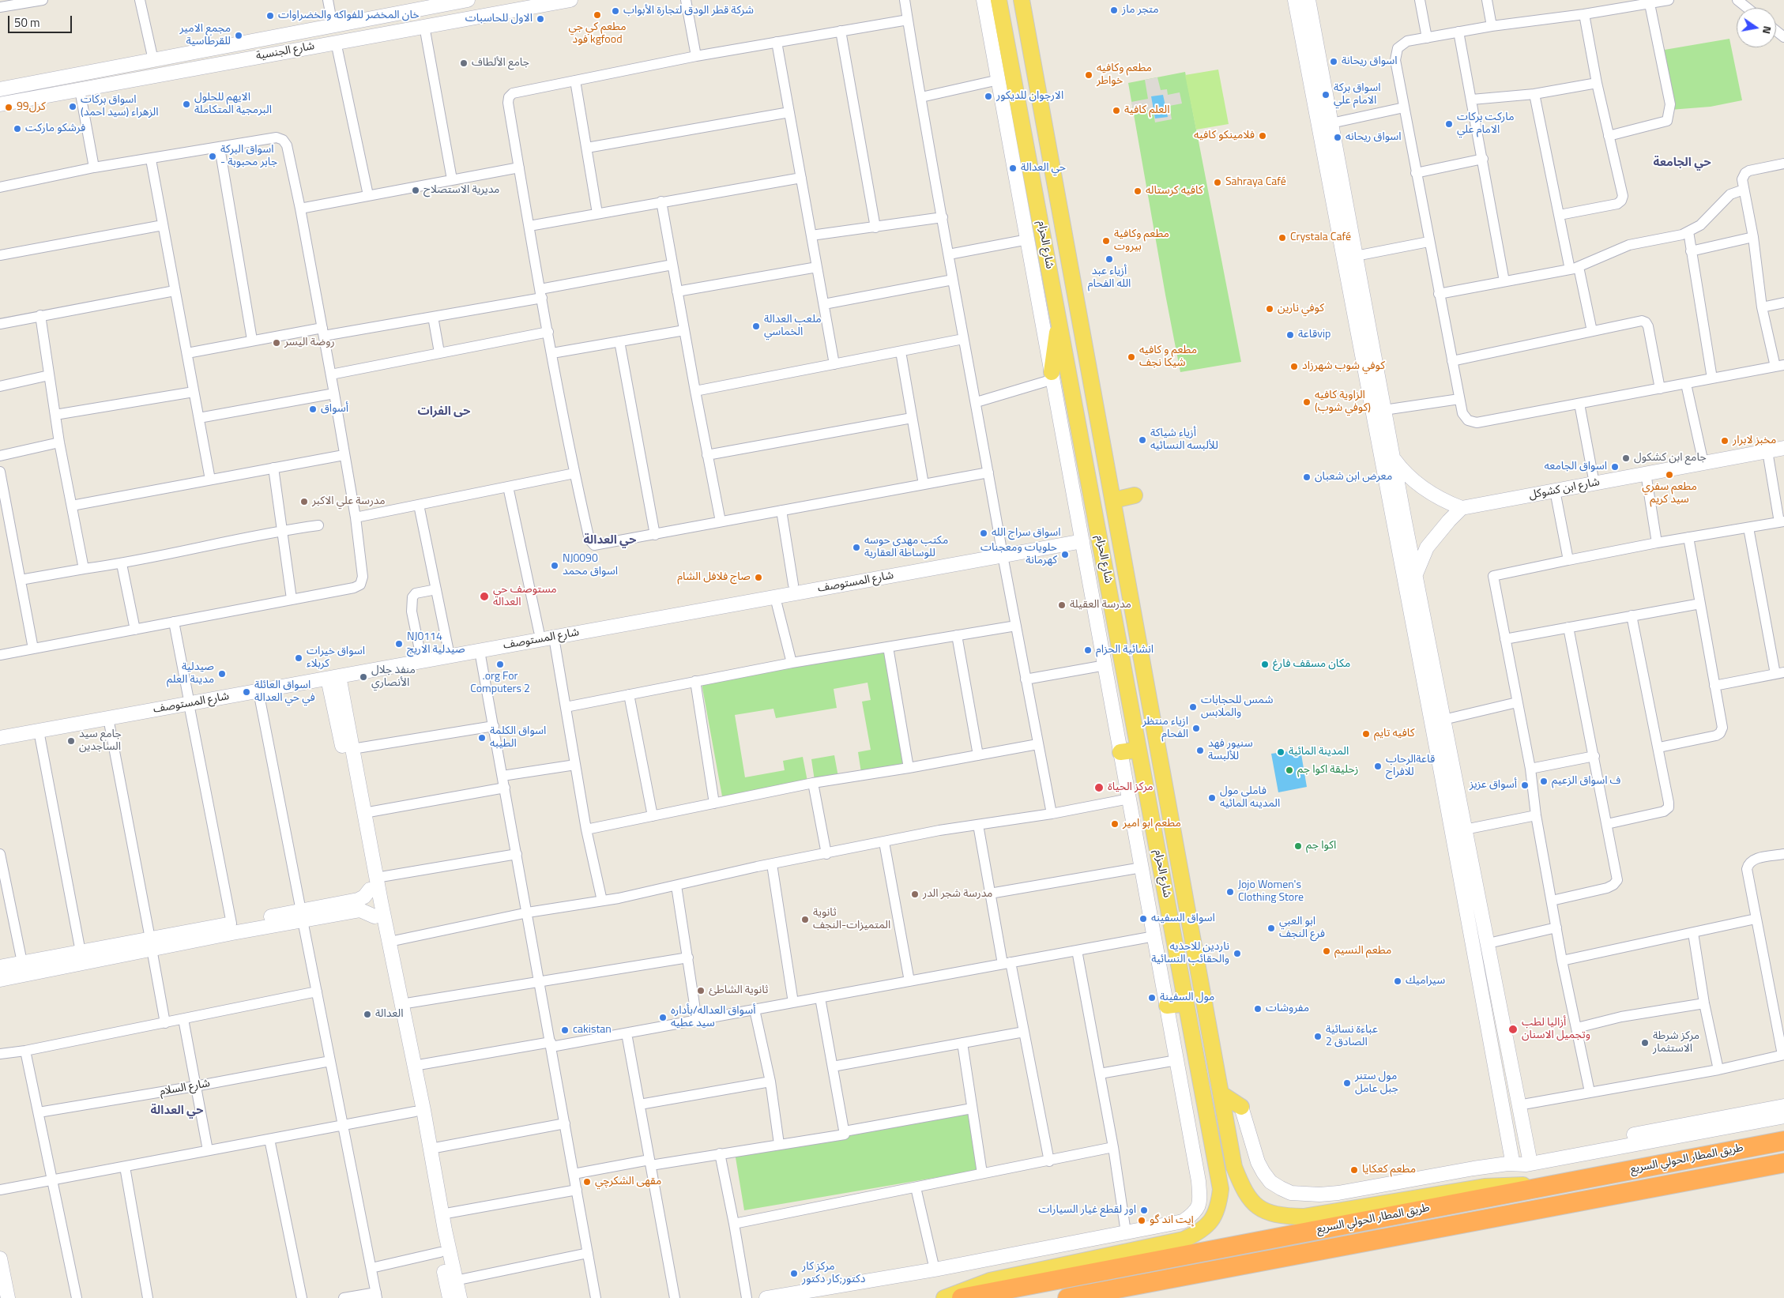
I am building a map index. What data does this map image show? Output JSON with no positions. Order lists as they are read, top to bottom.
{
  "streets": {
    "highway": ["طريق المطار الحولي السريع"],
    "main road": ["شارع الحزام"],
    "street": [
      "شارع الجنسية",
      "شارع ابن كشوكل",
      "شارع المستوصف",
      "شارع السلام"
    ]
  },
  "crossings": [
    ["شارع الحزام", "طريق المطار الحولي السريع"]
  ],
  "districts": [
    "حي الجامعة",
    "حی الفرات",
    "حي العدالة",
    "حي العدالة"
  ],
  "places": [
    "متجر ماز",
    "شركة قطر الودق لتجارة الأبواب",
    "مطعم کي جي فود kgfood",
    "خان المخضر للفواكه والخضراوات",
    "الاول للحاسبات",
    "مجمع الامير للقرطاسية",
    "اسواق ريحانة",
    "جامع الألطاف",
    "مطعم وكافيه خواطر",
    "اسواق بركة الامام علي",
    "الارجوان للديكور",
    "الايهم للحلول البرمجية المتكاملة",
    "اسواق بركات الزهراء (سيد احمد)",
    "كرل99",
    "العلم كافية",
    "ماركت بركات الامام علي",
    "فرشكو ماركت",
    "فلامينكو كافيه",
    "اسواق ريحانه",
    "اسواق البركة - جابر محبوبة",
    "حي العدالة",
    "Sahraya Café",
    "مديرية الاستصلاح",
    "كافيه كرستاله",
    "Crystala Café",
    "مطعم وكافية بيروت",
    "أزياء عبد الله الفحام",
    "كوفي نارين",
    "ملعب العدالة الخماسي",
    "قاعةvip",
    "روضة اليسر",
    "مطعم و كافيه شيكا نجف",
    "كوفي شوب شهرزاد",
    "الزاوية كافيه (كوفي شوب)",
    "أسواق",
    "أزياء شياكة للألبسه النسائيه",
    "مخبز لابرار",
    "جامع ابن كشكول",
    "اسواق الجامعه",
    "مطعم سفري سيد كريم",
    "معرض ابن شعبان",
    "مدرسة علي الاكبر",
    "اسواق سراج الله",
    "مكتب مهدي حوسه للوساطة العقارية",
    "حلويات ومعجنات كهرمانة",
    "NJ0090 اسواق محمد",
    "صاج فلافل الشام",
    "مستوصف حي العداله",
    "مدرسة العقيلة",
    "NJ0114 صيدلية الاريج",
    "انشائية الحزام",
    "اسواق خيرات كربلاء",
    ".org For Computers 2",
    "مكان مسقف فارغ",
    "صيدلية مدينة العلم",
    "منفذ جلال الأنصاري",
    "اسواق العائلة في حي العدالة",
    "شمس للحجابات والملابس",
    "ازياء منتظر الفحام",
    "كافيه تايم",
    "اسواق الكلمة الطيبه",
    "جامع سيد الساجدين",
    "سنيور فهد للألبسة",
    "المدينة المائية",
    "قاعةالرحاب للافراح",
    "زحليقة اكوا جم",
    "ف اسواق الزعيم",
    "أسواق عزيز",
    "مركز الحياة",
    "فاملي مول المدينه المائيه",
    "مطعم ابو امير",
    "اكوا جم",
    "Jojo Women's Clothing Store",
    "مدرسة شجر الدر",
    "اسواق السفينه",
    "ثانوية المتميزات-النجف",
    "ابو العبي فرع النجف",
    "مطعم النسيم",
    "ناردين للاحذيه والحقائب النسائية",
    "سيراميك",
    "ثانوية الشاطئ",
    "مول السفينة",
    "مفروشات",
    "العدالة",
    "أسواق العداله/بأداره سيد عطيه",
    "أزاليا لطب وتجميل الاسنان",
    "cakistan",
    "عباءة نسائية الصادق 2",
    "مركز شرطة الاستثمار",
    "مول ستنر جبل عامل",
    "مطعم كعكايا",
    "مقهى الشكرچي",
    "اور لقطع غيار السيارات",
    "إيت اند گو",
    "مركز كار دكتور;كار دكتور"
  ],
  "scale_bar": "50 m",
  "north": "right"
}
